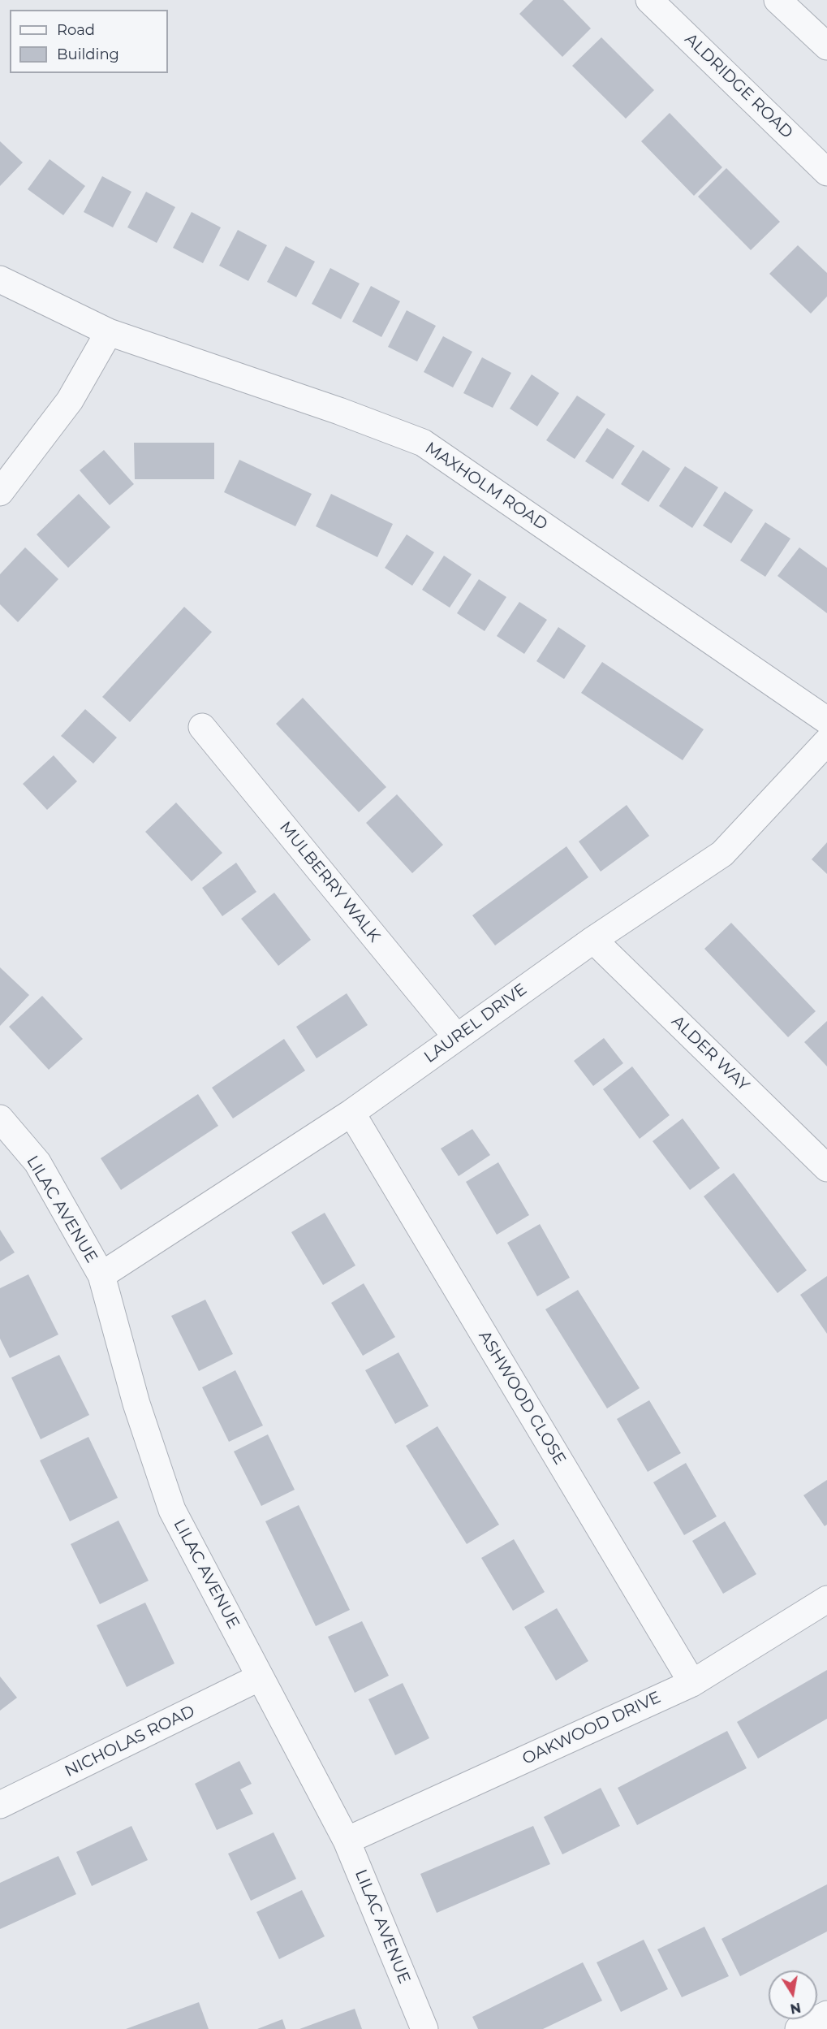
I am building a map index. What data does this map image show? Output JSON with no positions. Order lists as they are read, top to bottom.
{
  "streets": {
    "street": [
      "ALDRIDGE ROAD",
      "MAXHOLM ROAD",
      "MULBERRY WALK",
      "LAUREL DRIVE",
      "ALDER WAY",
      "LILAC AVENUE",
      "ASHWOOD CLOSE",
      "OAKWOOD DRIVE",
      "NICHOLAS ROAD"
    ]
  },
  "crossings": [
    ["MULBERRY WALK", "LAUREL DRIVE"],
    ["LAUREL DRIVE", "ALDER WAY"],
    ["LAUREL DRIVE", "LILAC AVENUE"],
    ["LAUREL DRIVE", "ASHWOOD CLOSE"],
    ["LILAC AVENUE", "OAKWOOD DRIVE"],
    ["LILAC AVENUE", "NICHOLAS ROAD"],
    ["ASHWOOD CLOSE", "OAKWOOD DRIVE"]
  ],
  "legend": ["Road", "Building"],
  "north": "bottom"
}
